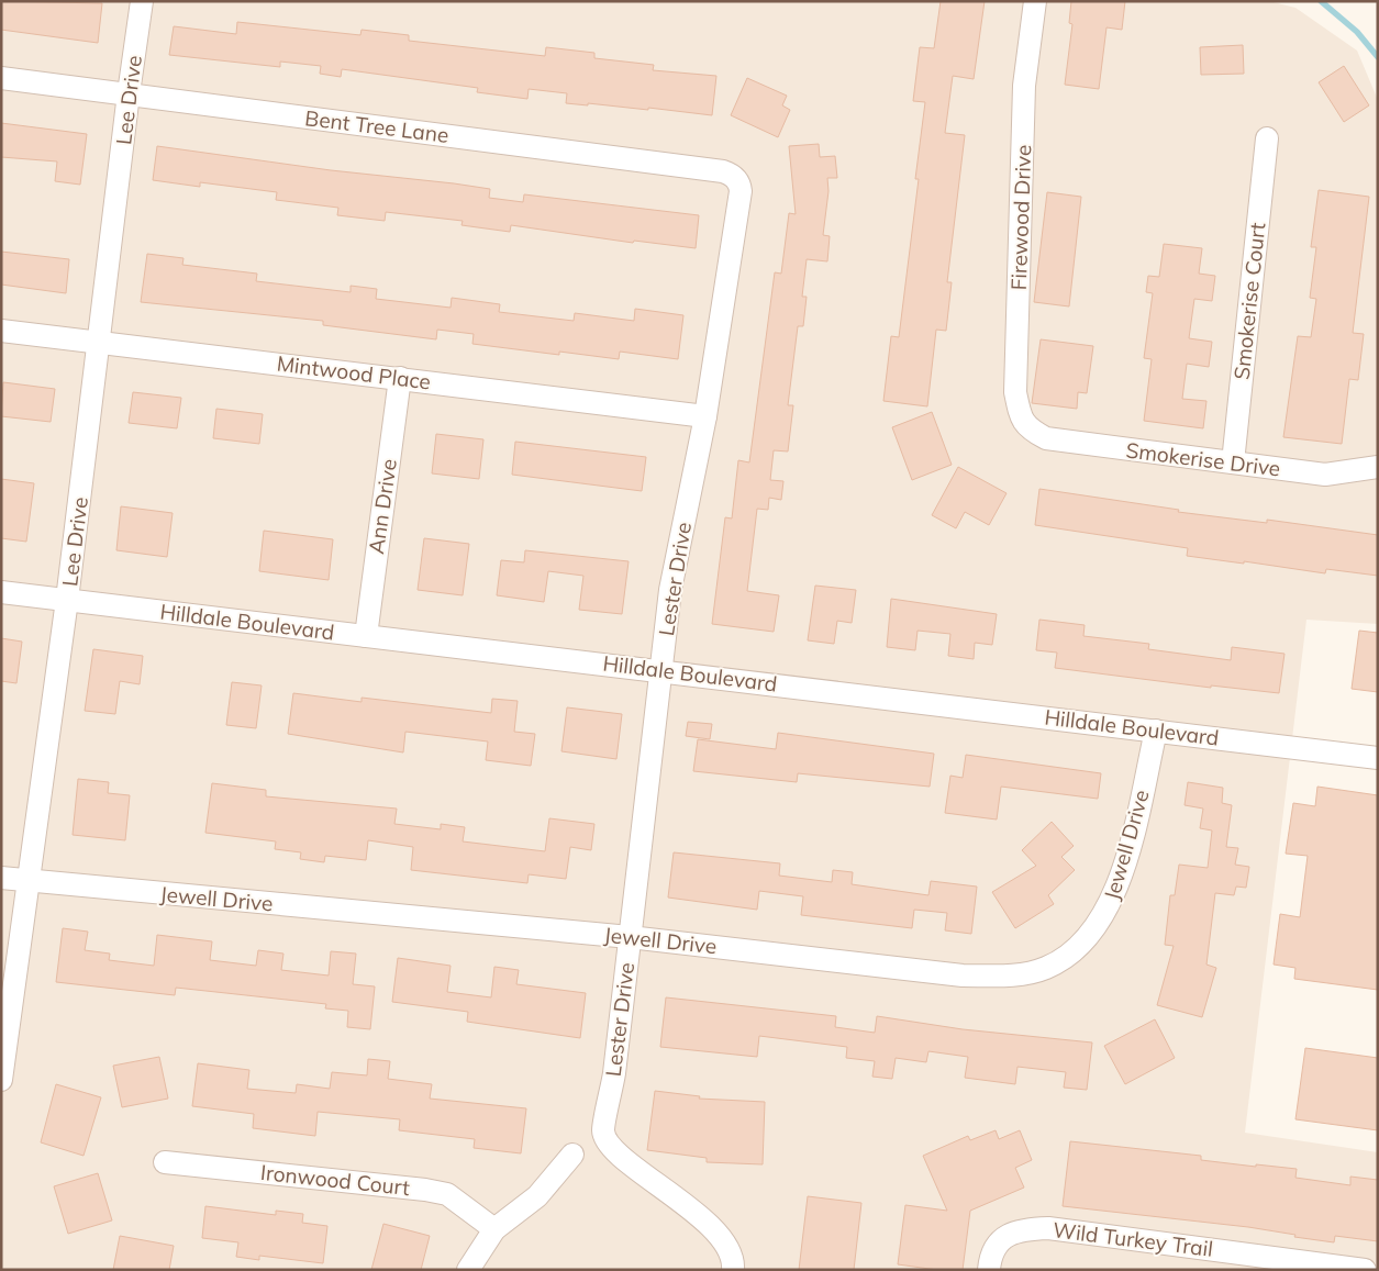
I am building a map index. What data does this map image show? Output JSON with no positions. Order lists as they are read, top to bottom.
{
  "streets": {
    "street": [
      "Lee Drive",
      "Bent Tree Lane",
      "Firewood Drive",
      "Smokerise Court",
      "Mintwood Place",
      "Smokerise Drive",
      "Ann Drive",
      "Lester Drive",
      "Hilldale Boulevard",
      "Jewell Drive",
      "Ironwood Court",
      "Wild Turkey Trail"
    ]
  },
  "crossings": [
    ["Lee Drive", "Bent Tree Lane"],
    ["Lee Drive", "Mintwood Place"],
    ["Lee Drive", "Hilldale Boulevard"],
    ["Lee Drive", "Jewell Drive"],
    ["Bent Tree Lane", "Lester Drive"],
    ["Firewood Drive", "Smokerise Drive"],
    ["Smokerise Court", "Smokerise Drive"],
    ["Mintwood Place", "Ann Drive"],
    ["Mintwood Place", "Lester Drive"],
    ["Ann Drive", "Hilldale Boulevard"],
    ["Lester Drive", "Hilldale Boulevard"],
    ["Lester Drive", "Jewell Drive"],
    ["Hilldale Boulevard", "Jewell Drive"]
  ]
}
